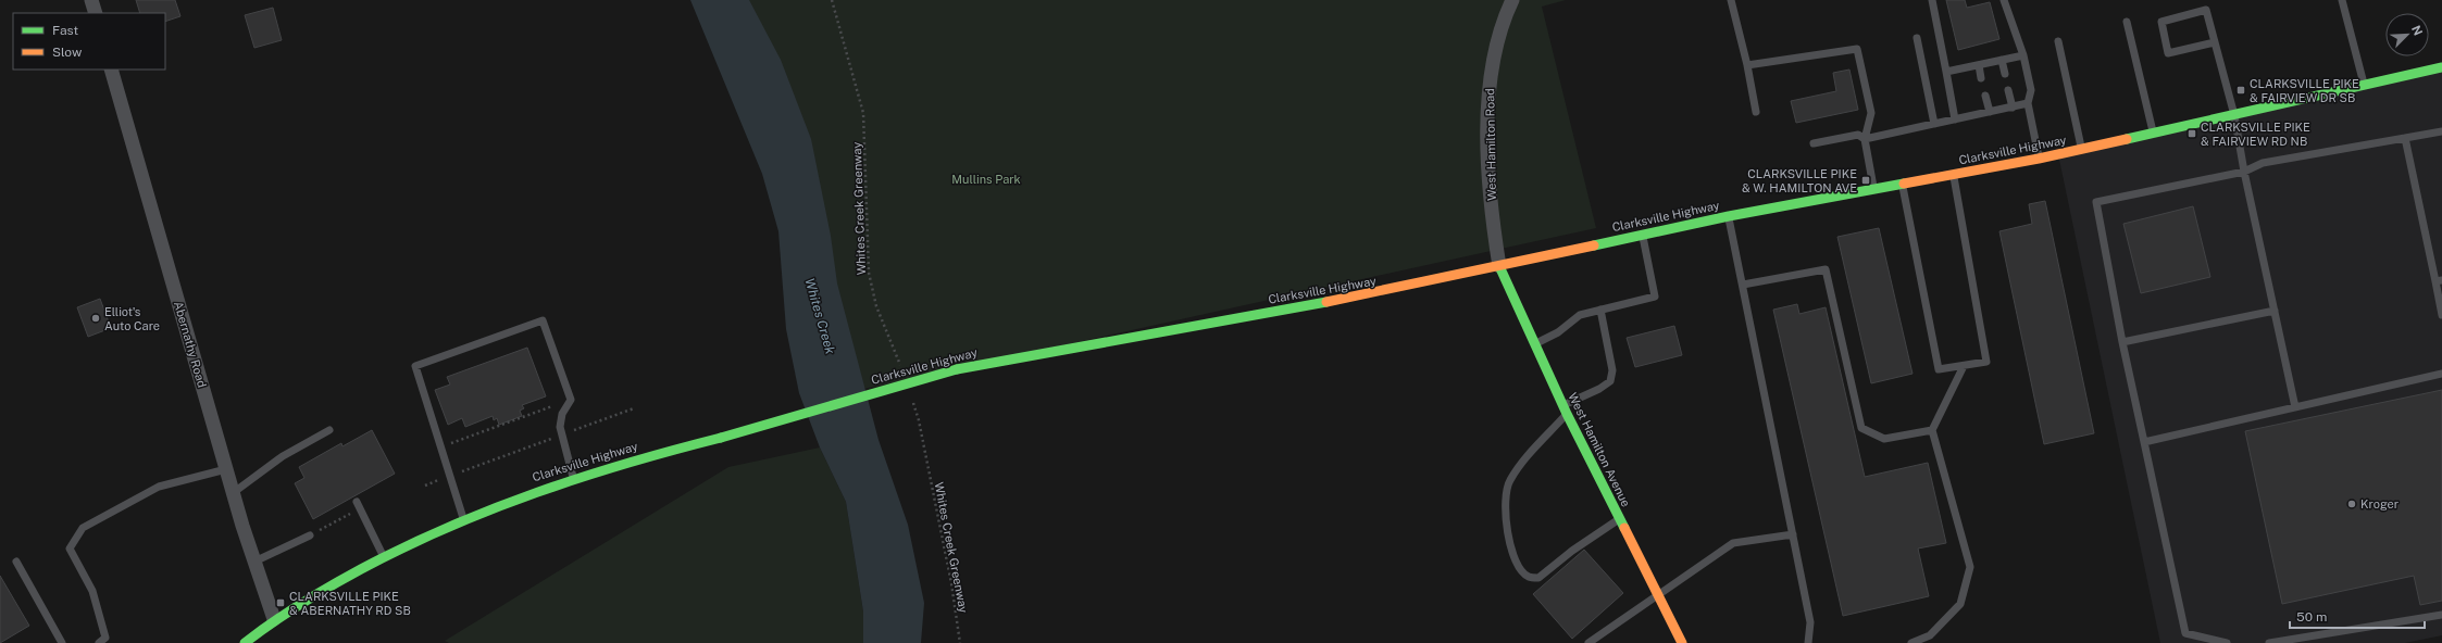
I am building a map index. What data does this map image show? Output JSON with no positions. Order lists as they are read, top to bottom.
{
  "streets": {
    "main road": ["Clarksville Highway", "West Hamilton Avenue"],
    "street": ["West Hamilton Road", "Abernathy Road"],
    "path": ["Whites Creek Greenway"]
  },
  "crossings": [
    ["West Hamilton Road", "Clarksville Highway"],
    ["West Hamilton Road", "West Hamilton Avenue"],
    ["Clarksville Highway", "Abernathy Road"],
    ["Clarksville Highway", "West Hamilton Avenue"]
  ],
  "water": ["Whites Creek"],
  "parks": ["Mullins Park"],
  "places": {
    "transit": [
      "CLARKSVILLE PIKE & FAIRVIEW DR SB",
      "CLARKSVILLE PIKE & FAIRVIEW RD NB",
      "CLARKSVILLE PIKE & W. HAMILTON AVE",
      "CLARKSVILLE PIKE & ABERNATHY RD SB"
    ],
    "other": ["Elliot's Auto Care", "Kroger"]
  },
  "legend": ["Fast", "Slow"],
  "scale_bar": "50 m",
  "north": "top right"
}
